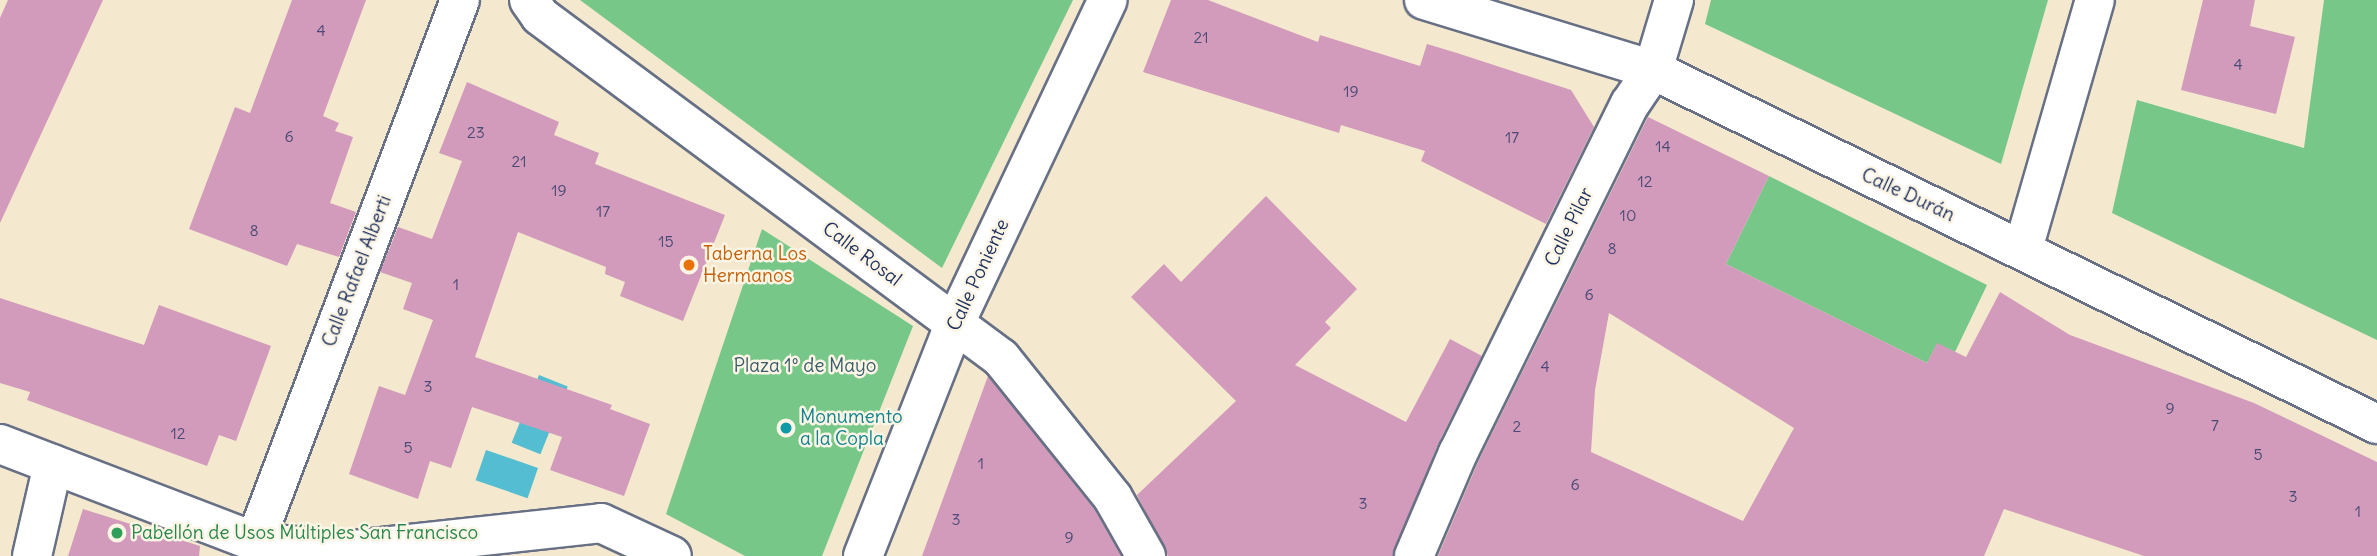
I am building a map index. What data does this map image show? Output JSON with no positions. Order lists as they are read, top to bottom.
{
  "streets": {
    "street": [
      "Calle Durán",
      "Calle Pilar",
      "Calle Rosal",
      "Calle Rafael Alberti",
      "Calle Poniente"
    ]
  },
  "crossings": [
    ["Calle Durán", "Calle Pilar"],
    ["Calle Rosal", "Calle Poniente"]
  ],
  "parks": ["Plaza 1º de Mayo"],
  "places": ["Taberna Los Hermanos", "Monumento a la Copla", "Pabellón de Usos Múltiples San Francisco"],
  "house_numbers": [
    "4",
    "21",
    "4",
    "19",
    "23",
    "6",
    "17",
    "14",
    "21",
    "12",
    "19",
    "17",
    "10",
    "8",
    "15",
    "8",
    "1",
    "6",
    "4",
    "3",
    "9",
    "7",
    "2",
    "12",
    "5",
    "5",
    "1",
    "6",
    "3",
    "3",
    "1",
    "3",
    "9"
  ]
}
